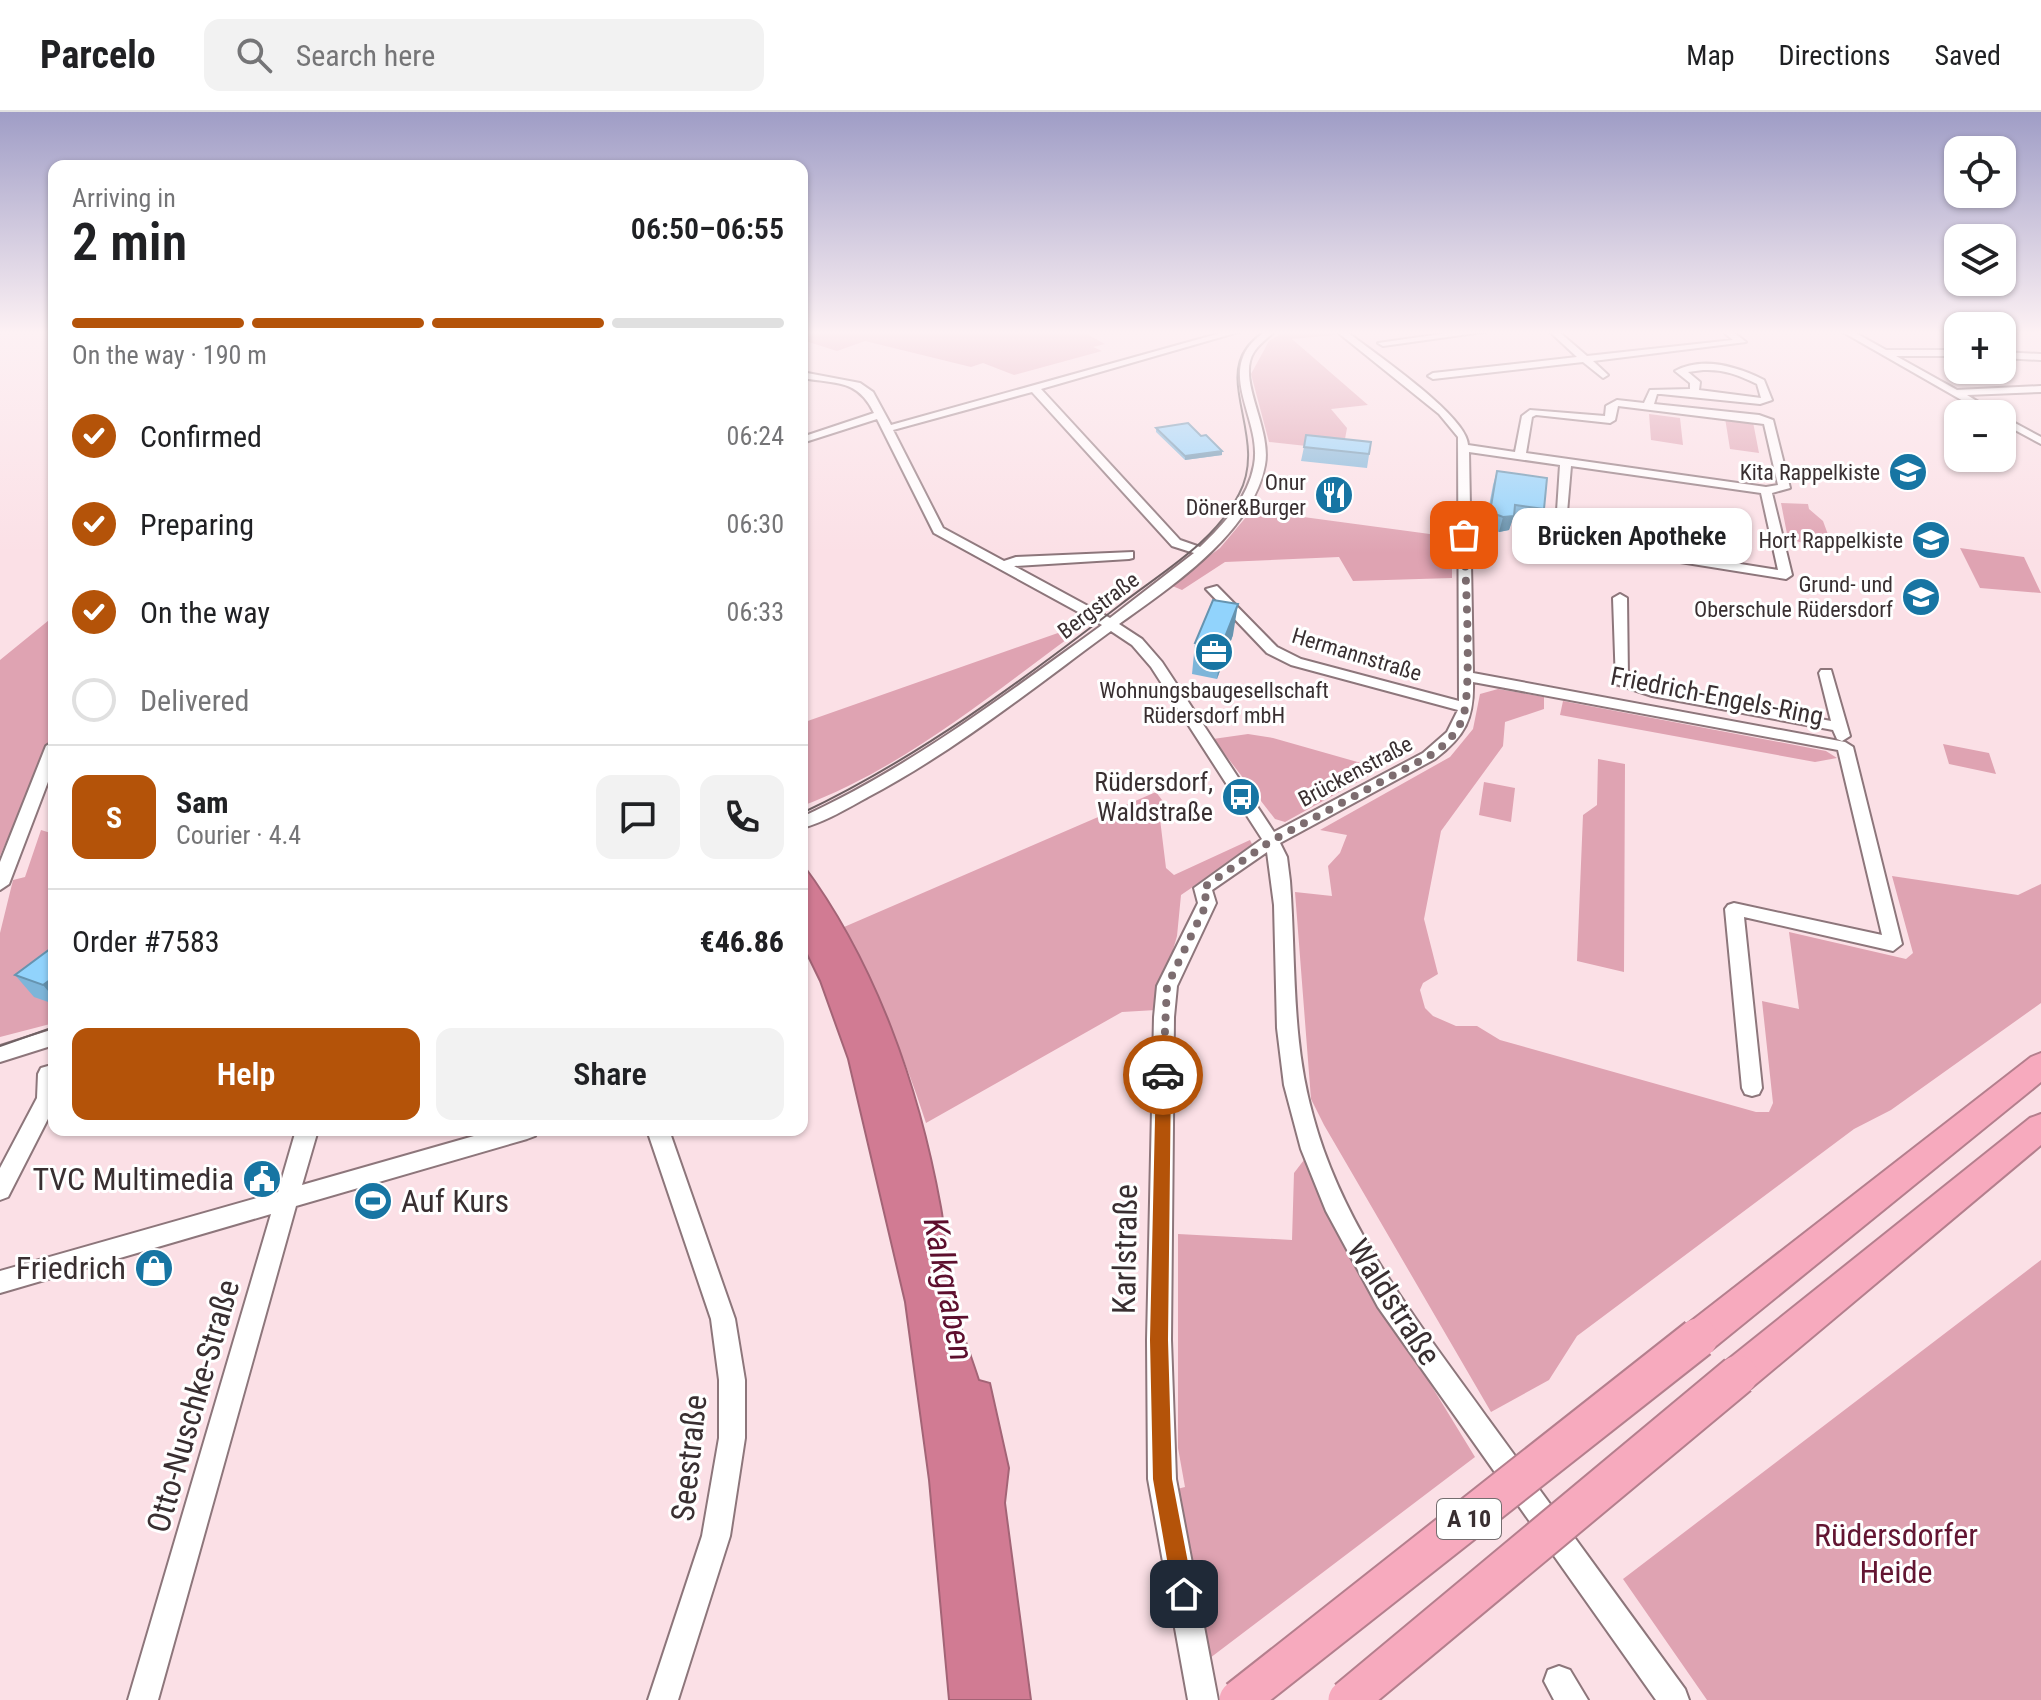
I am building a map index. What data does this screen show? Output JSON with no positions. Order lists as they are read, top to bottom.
{
  "streets": {
    "highway": ["A 10"],
    "street": [
      "Bergstraße",
      "Hermannstraße",
      "Friedrich-Engels-Ring",
      "Brückenstraße",
      "Karlstraße",
      "Waldstraße",
      "Otto-Nuschke-Straße",
      "Seestraße"
    ]
  },
  "crossings": [
    ["Bergstraße", "Waldstraße"],
    ["Hermannstraße", "Brückenstraße"],
    ["Brückenstraße", "Karlstraße"],
    ["Brückenstraße", "Waldstraße"],
    ["Karlstraße", "Waldstraße"]
  ],
  "water": ["Kalkgraben"],
  "parks": ["Rüdersdorfer Heide"],
  "places": {
    "school or university": ["Kita Rappelkiste", "Hort Rappelkiste", "Grund- und Oberschule Rüdersdorf"],
    "restaurant": ["Onur Döner&Burger"],
    "other": ["Brücken Apotheke"],
    "office": ["Wohnungsbaugesellschaft Rüdersdorf mbH"],
    "bus stop": ["Rüdersdorf, Waldstraße"],
    "public building": ["TVC Multimedia"],
    "sports": ["Auf Kurs"],
    "shop": ["Friedrich"]
  },
  "page": {
    "header": "Parcelo",
    "search": "Search here",
    "nav": ["Map", "Directions", "Saved"],
    "map_buttons": ["+", "−"],
    "heading": ["2 min", "Arriving in", "06:50–06:55"],
    "panel": [
      "Sam",
      "Courier · 4.4",
      "Order #7583",
      "€46.86"
    ],
    "bar": "On the way · 190 m",
    "list": [
      ["Confirmed", "06:24"],
      ["Preparing", "06:30"],
      ["On the way", "06:33"],
      "Delivered"
    ],
    "bubble": "Brücken Apotheke",
    "round": "S",
    "buttons": ["Help", "Share"]
  }
}
